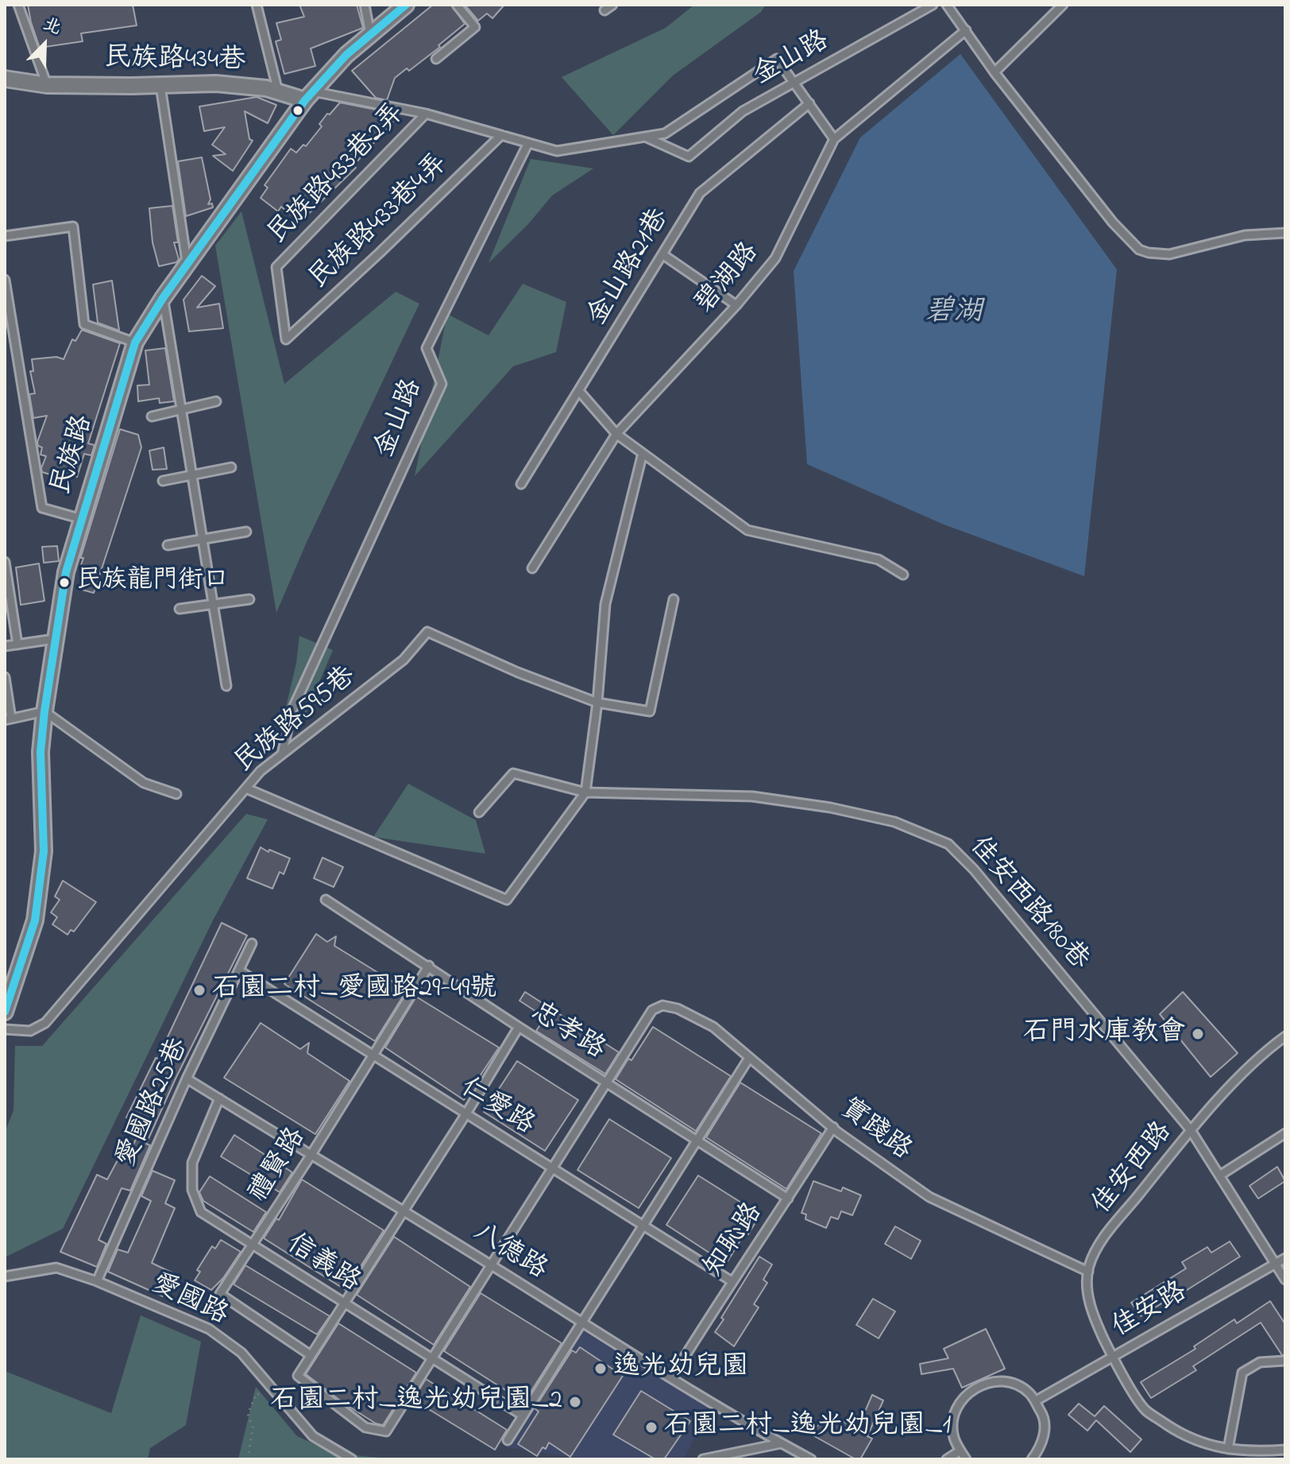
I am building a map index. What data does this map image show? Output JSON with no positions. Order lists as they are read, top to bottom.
{
  "streets": {
    "street": ["民族路434巷", "民族路"],
    "lane": [
      "金山路",
      "民族路433巷2弄",
      "民族路433巷4弄",
      "金山路21巷",
      "碧湖路",
      "民族路595巷",
      "佳安西路180巷",
      "忠孝路",
      "愛國路25巷",
      "仁愛路",
      "實踐路",
      "禮賢路",
      "佳安西路",
      "知恥路",
      "八德路",
      "信義路",
      "愛國路",
      "佳安路"
    ]
  },
  "crossings": [
    ["金山路", "民族路595巷"],
    ["民族路434巷", "民族路"],
    ["民族路433巷2弄", "民族路433巷4弄"],
    ["佳安西路180巷", "佳安西路"],
    ["佳安西路180巷", "佳安路"],
    ["忠孝路", "實踐路"],
    ["忠孝路", "禮賢路"],
    ["忠孝路", "知恥路"],
    ["愛國路25巷", "仁愛路"],
    ["愛國路25巷", "八德路"],
    ["愛國路25巷", "愛國路"],
    ["仁愛路", "禮賢路"],
    ["仁愛路", "知恥路"],
    ["實踐路", "佳安西路"],
    ["實踐路", "知恥路"],
    ["禮賢路", "八德路"],
    ["禮賢路", "信義路"],
    ["佳安西路", "佳安路"],
    ["知恥路", "八德路"],
    ["八德路", "信義路"]
  ],
  "water": ["碧湖"],
  "places": [
    "民族龍門街口",
    "石園二村_愛國路29-49號",
    "石門水庫教會",
    "逸光幼兒園",
    "石園二村_逸光幼兒園_2",
    "石園二村_逸光幼兒園_1"
  ],
  "north": "top right"
}
